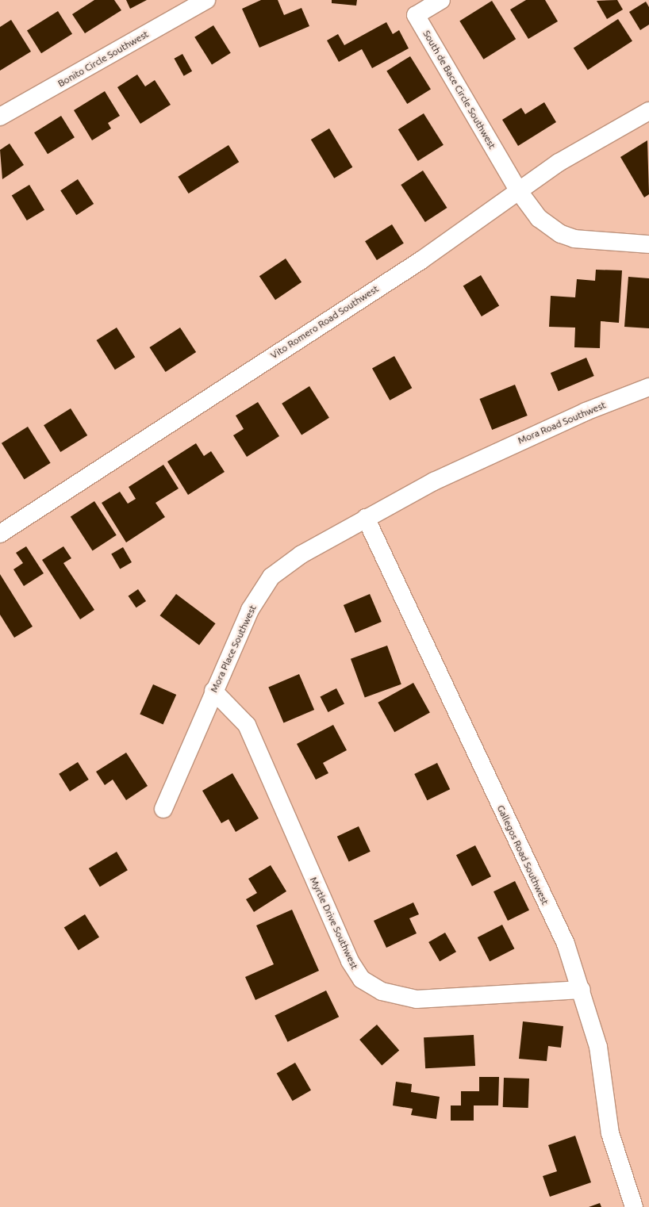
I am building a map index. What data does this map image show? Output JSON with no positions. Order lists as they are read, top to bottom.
{
  "streets": {
    "street": [
      "Bonito Circle Southwest",
      "South de Bace Circle Southwest",
      "Vito Romero Road Southwest",
      "Mora Road Southwest",
      "Mora Place Southwest",
      "Gallegos Road Southwest",
      "Myrtle Drive Southwest"
    ]
  },
  "crossings": [
    ["South de Bace Circle Southwest", "Vito Romero Road Southwest"],
    ["Mora Road Southwest", "Mora Place Southwest"],
    ["Mora Place Southwest", "Gallegos Road Southwest"],
    ["Mora Place Southwest", "Myrtle Drive Southwest"],
    ["Gallegos Road Southwest", "Myrtle Drive Southwest"]
  ]
}
